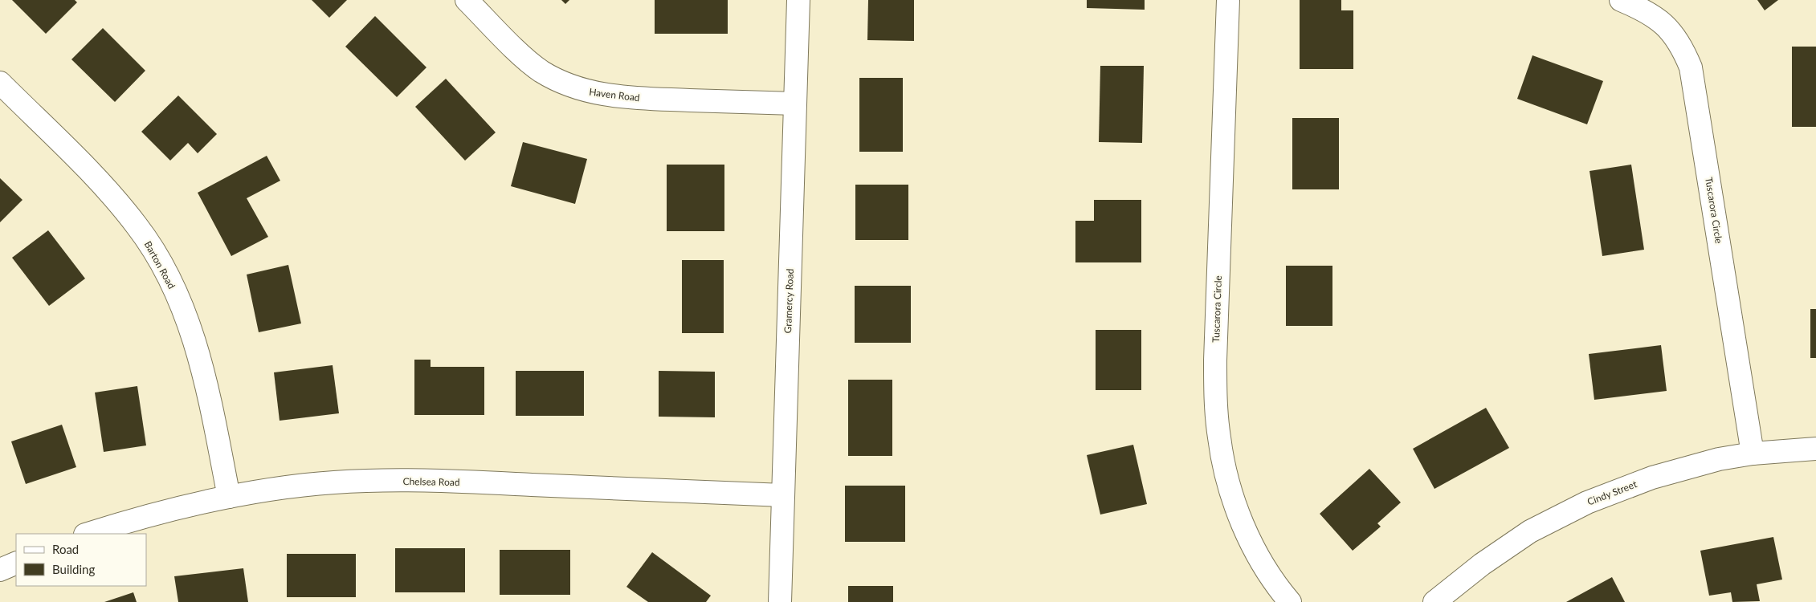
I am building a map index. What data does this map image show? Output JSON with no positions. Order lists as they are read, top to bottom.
{
  "streets": {
    "street": [
      "Haven Road",
      "Tuscarora Circle",
      "Barton Road",
      "Gramercy Road",
      "Chelsea Road",
      "Cindy Street"
    ]
  },
  "crossings": [
    ["Haven Road", "Gramercy Road"],
    ["Tuscarora Circle", "Cindy Street"],
    ["Barton Road", "Chelsea Road"],
    ["Gramercy Road", "Chelsea Road"]
  ],
  "legend": ["Road", "Building"]
}
